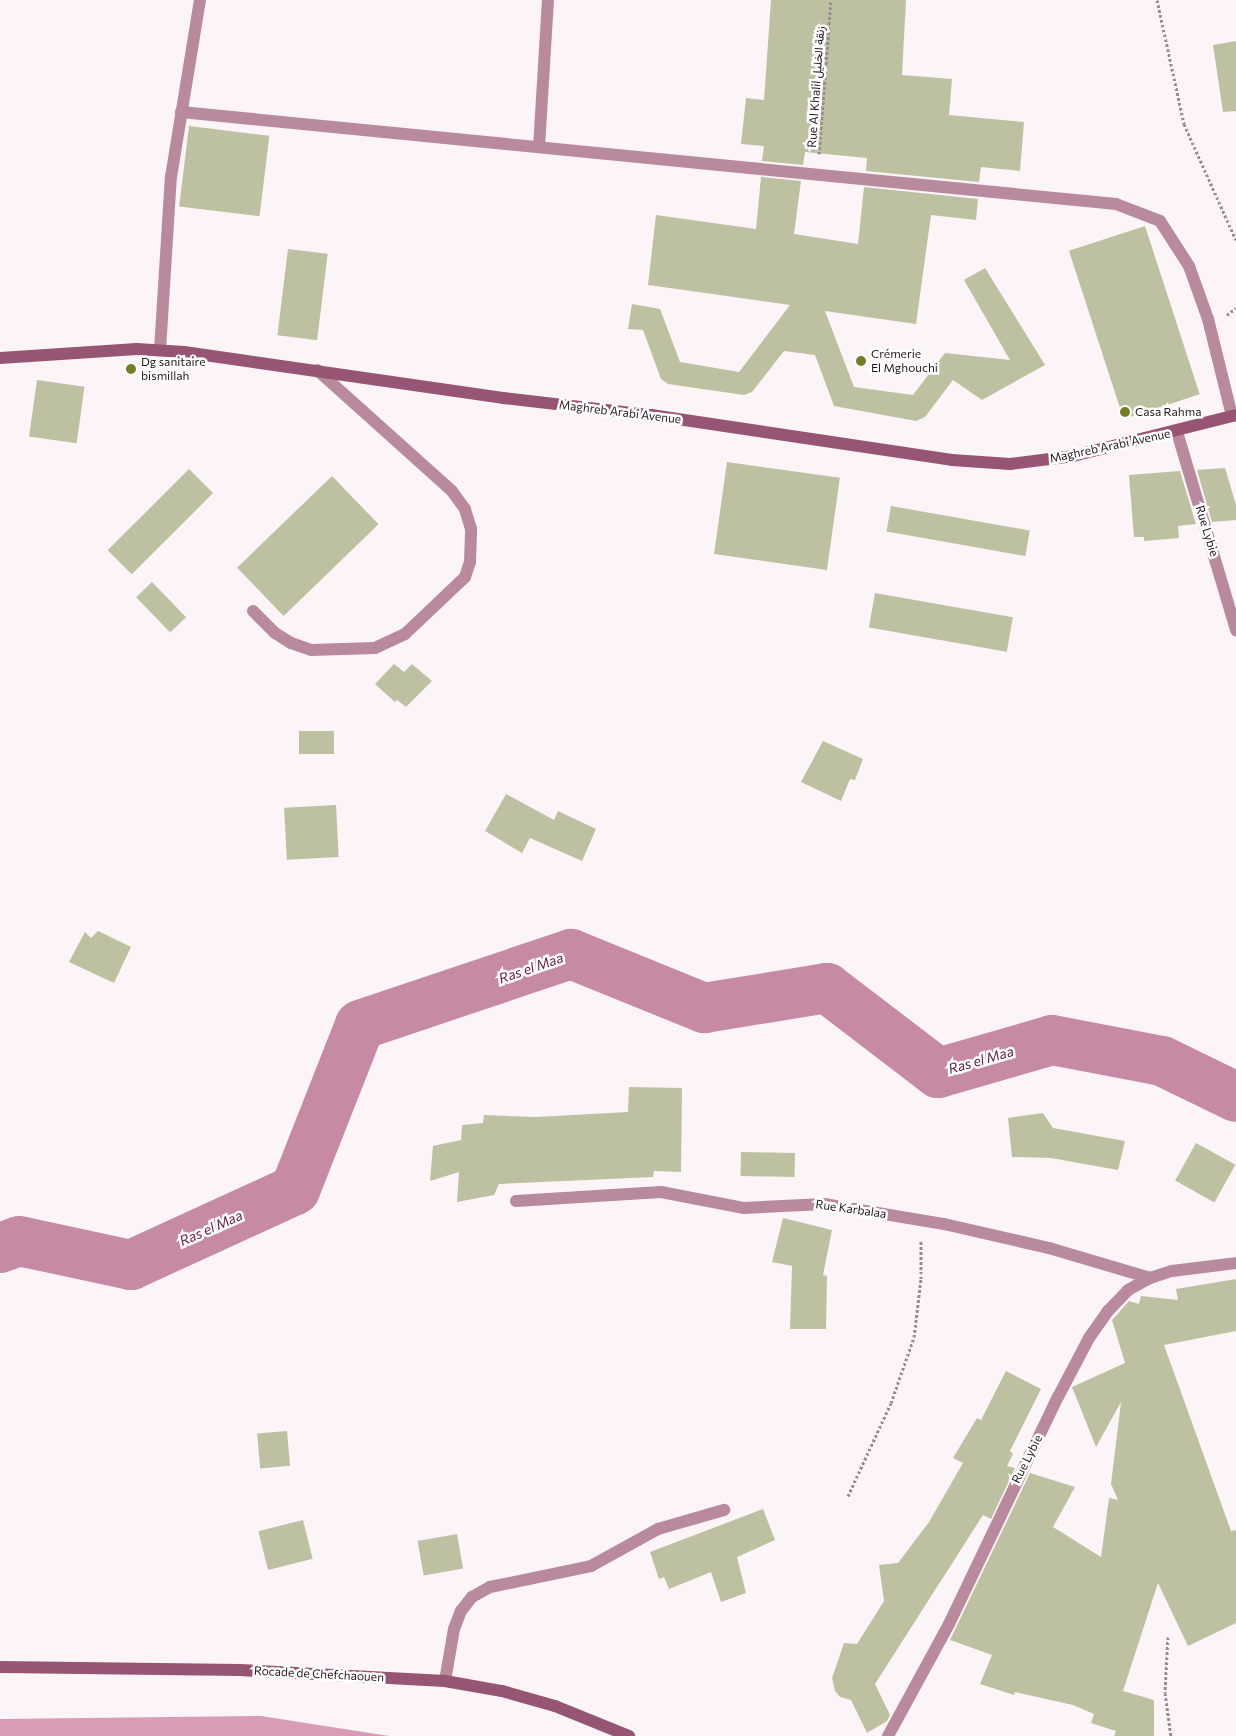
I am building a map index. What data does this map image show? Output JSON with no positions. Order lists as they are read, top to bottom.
{
  "streets": {
    "street": [
      "Maghreb Arabi Avenue",
      "Rue Lybie",
      "Rue Karbalaa",
      "Rocade de Chefchaouen"
    ],
    "path": ["Rue Al Khalil زنقة الخليل"]
  },
  "crossings": [
    ["Maghreb Arabi Avenue", "Rue Lybie"],
    ["Rue Lybie", "Rue Karbalaa"]
  ],
  "water": ["Ras el Maa"],
  "places": ["Crémerie El Mghouchi", "Dg sanitaire bismillah", "Casa Rahma"]
}
